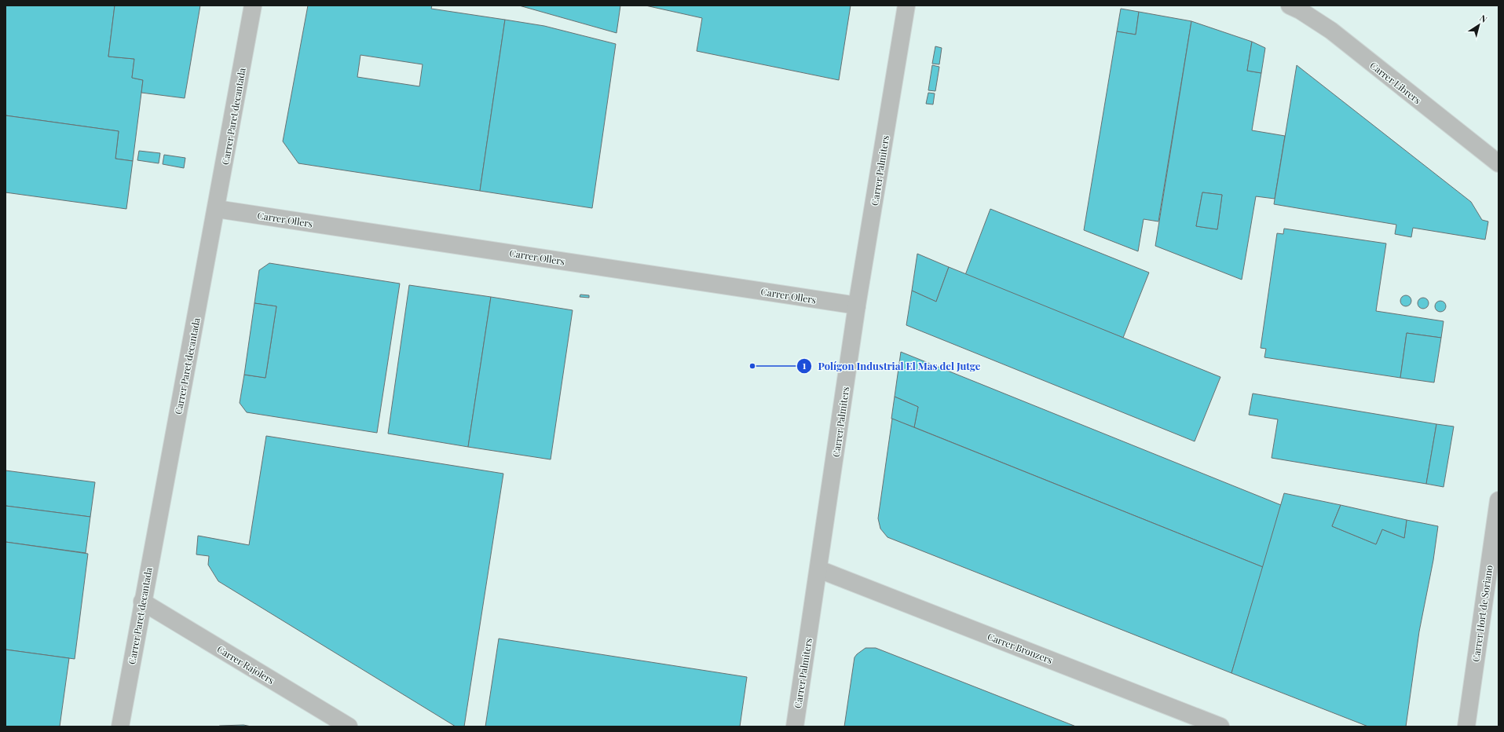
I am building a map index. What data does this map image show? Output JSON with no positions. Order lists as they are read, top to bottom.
{
  "streets": {
    "street": [
      "Carrer Librers",
      "Carrer Paret decantada",
      "Carrer Palmiters",
      "Carrer Ollers",
      "Carrer Hort de Soriano",
      "Carrer Bronzers",
      "Carrer Rajolers"
    ]
  },
  "crossings": [
    ["Carrer Paret decantada", "Carrer Ollers"],
    ["Carrer Paret decantada", "Carrer Rajolers"],
    ["Carrer Palmiters", "Carrer Ollers"],
    ["Carrer Palmiters", "Carrer Bronzers"]
  ],
  "places": ["Polígon Industrial El Mas del Jutge"],
  "north": "top right"
}
